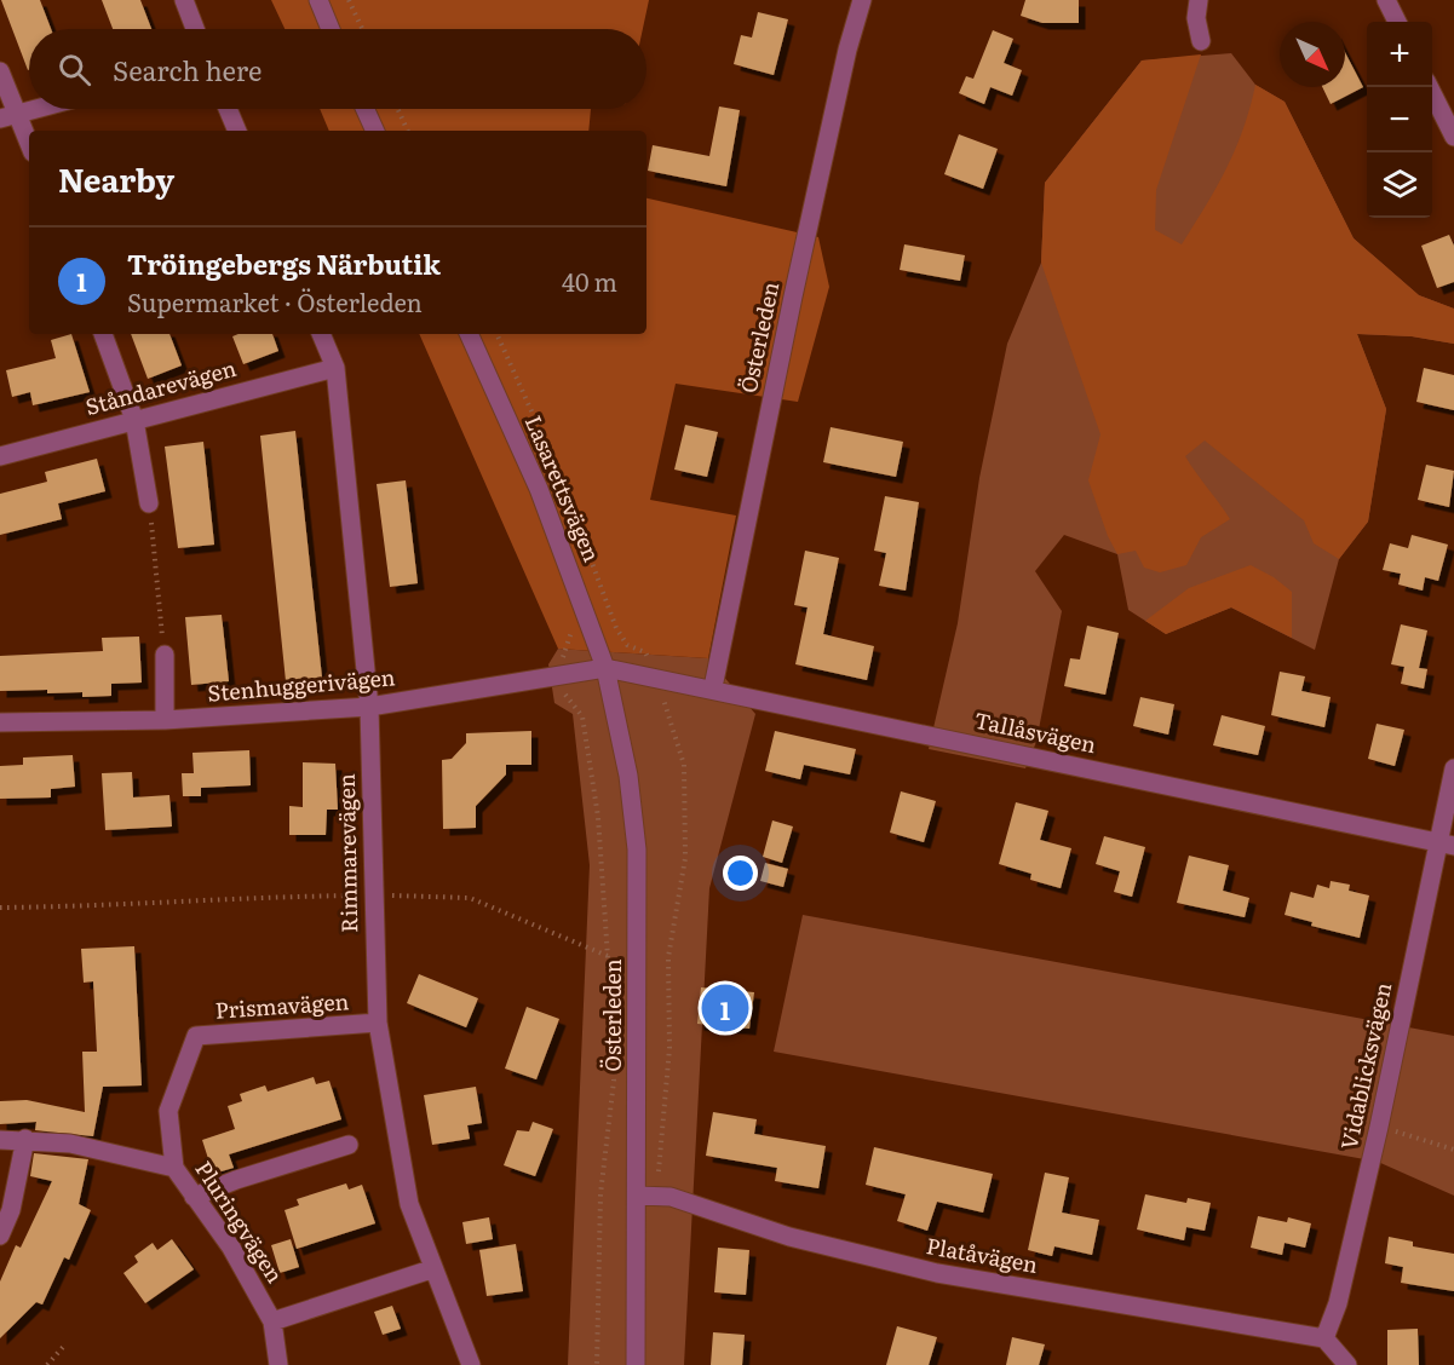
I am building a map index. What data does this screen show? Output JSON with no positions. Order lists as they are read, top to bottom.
{
  "streets": {
    "street": [
      "Österleden",
      "Ståndarevägen",
      "Lasarettsvägen",
      "Stenhuggerivägen",
      "Tallåsvägen",
      "Rimmarevägen",
      "Prismavägen",
      "Vidablicksvägen",
      "Pluringvägen",
      "Platåvägen"
    ]
  },
  "crossings": [
    ["Österleden", "Lasarettsvägen"],
    ["Österleden", "Stenhuggerivägen"],
    ["Österleden", "Tallåsvägen"],
    ["Österleden", "Platåvägen"],
    ["Ståndarevägen", "Rimmarevägen"],
    ["Lasarettsvägen", "Stenhuggerivägen"],
    ["Lasarettsvägen", "Tallåsvägen"],
    ["Stenhuggerivägen", "Tallåsvägen"],
    ["Stenhuggerivägen", "Rimmarevägen"],
    ["Tallåsvägen", "Vidablicksvägen"],
    ["Rimmarevägen", "Prismavägen"],
    ["Prismavägen", "Pluringvägen"],
    ["Vidablicksvägen", "Platåvägen"]
  ],
  "north": "bottom right",
  "page": {
    "map_buttons": ["+", "−"],
    "search": "Search here",
    "heading": "Nearby",
    "list": [
      {
        "mark": "1",
        "name": "Tröingebergs Närbutik",
        "note": "Supermarket · Österleden",
        "value": "40 m"
      }
    ],
    "pins": "1"
  }
}
